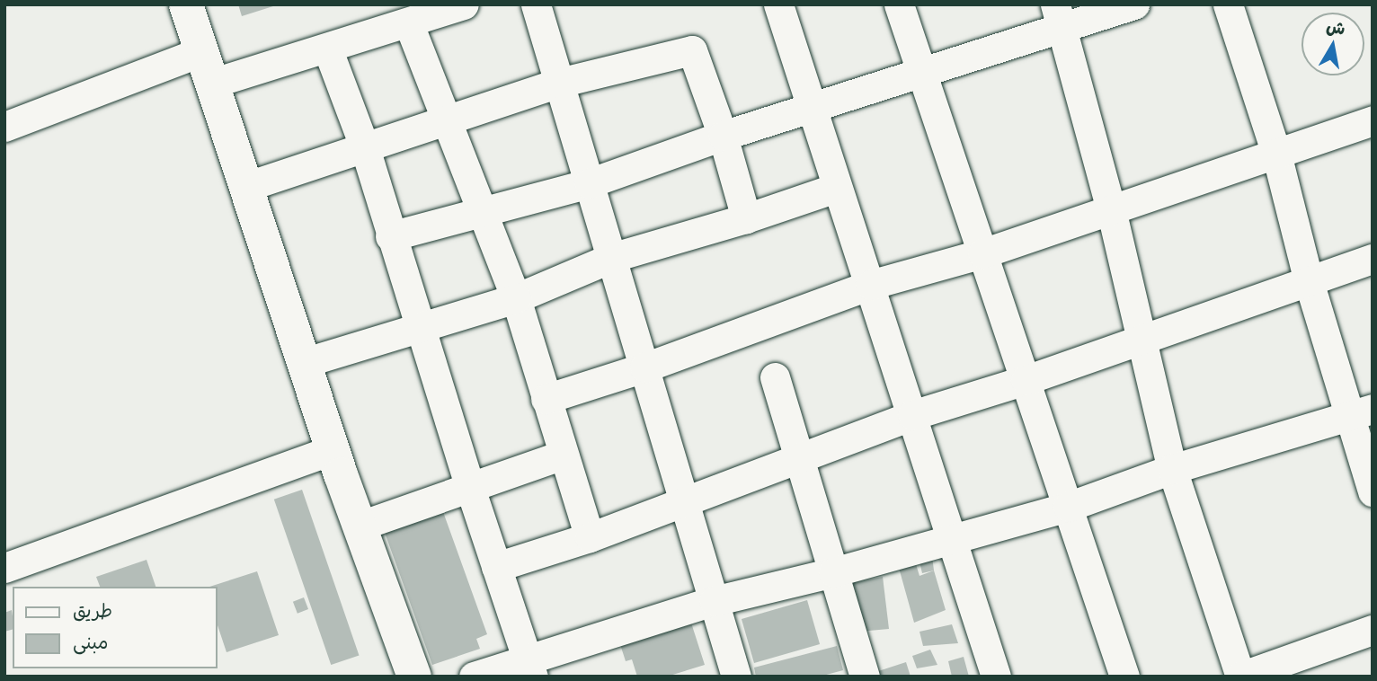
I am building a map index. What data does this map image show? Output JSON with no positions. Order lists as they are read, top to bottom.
{
  "legend": ["طريق", "مبنى"],
  "north": "top"
}
